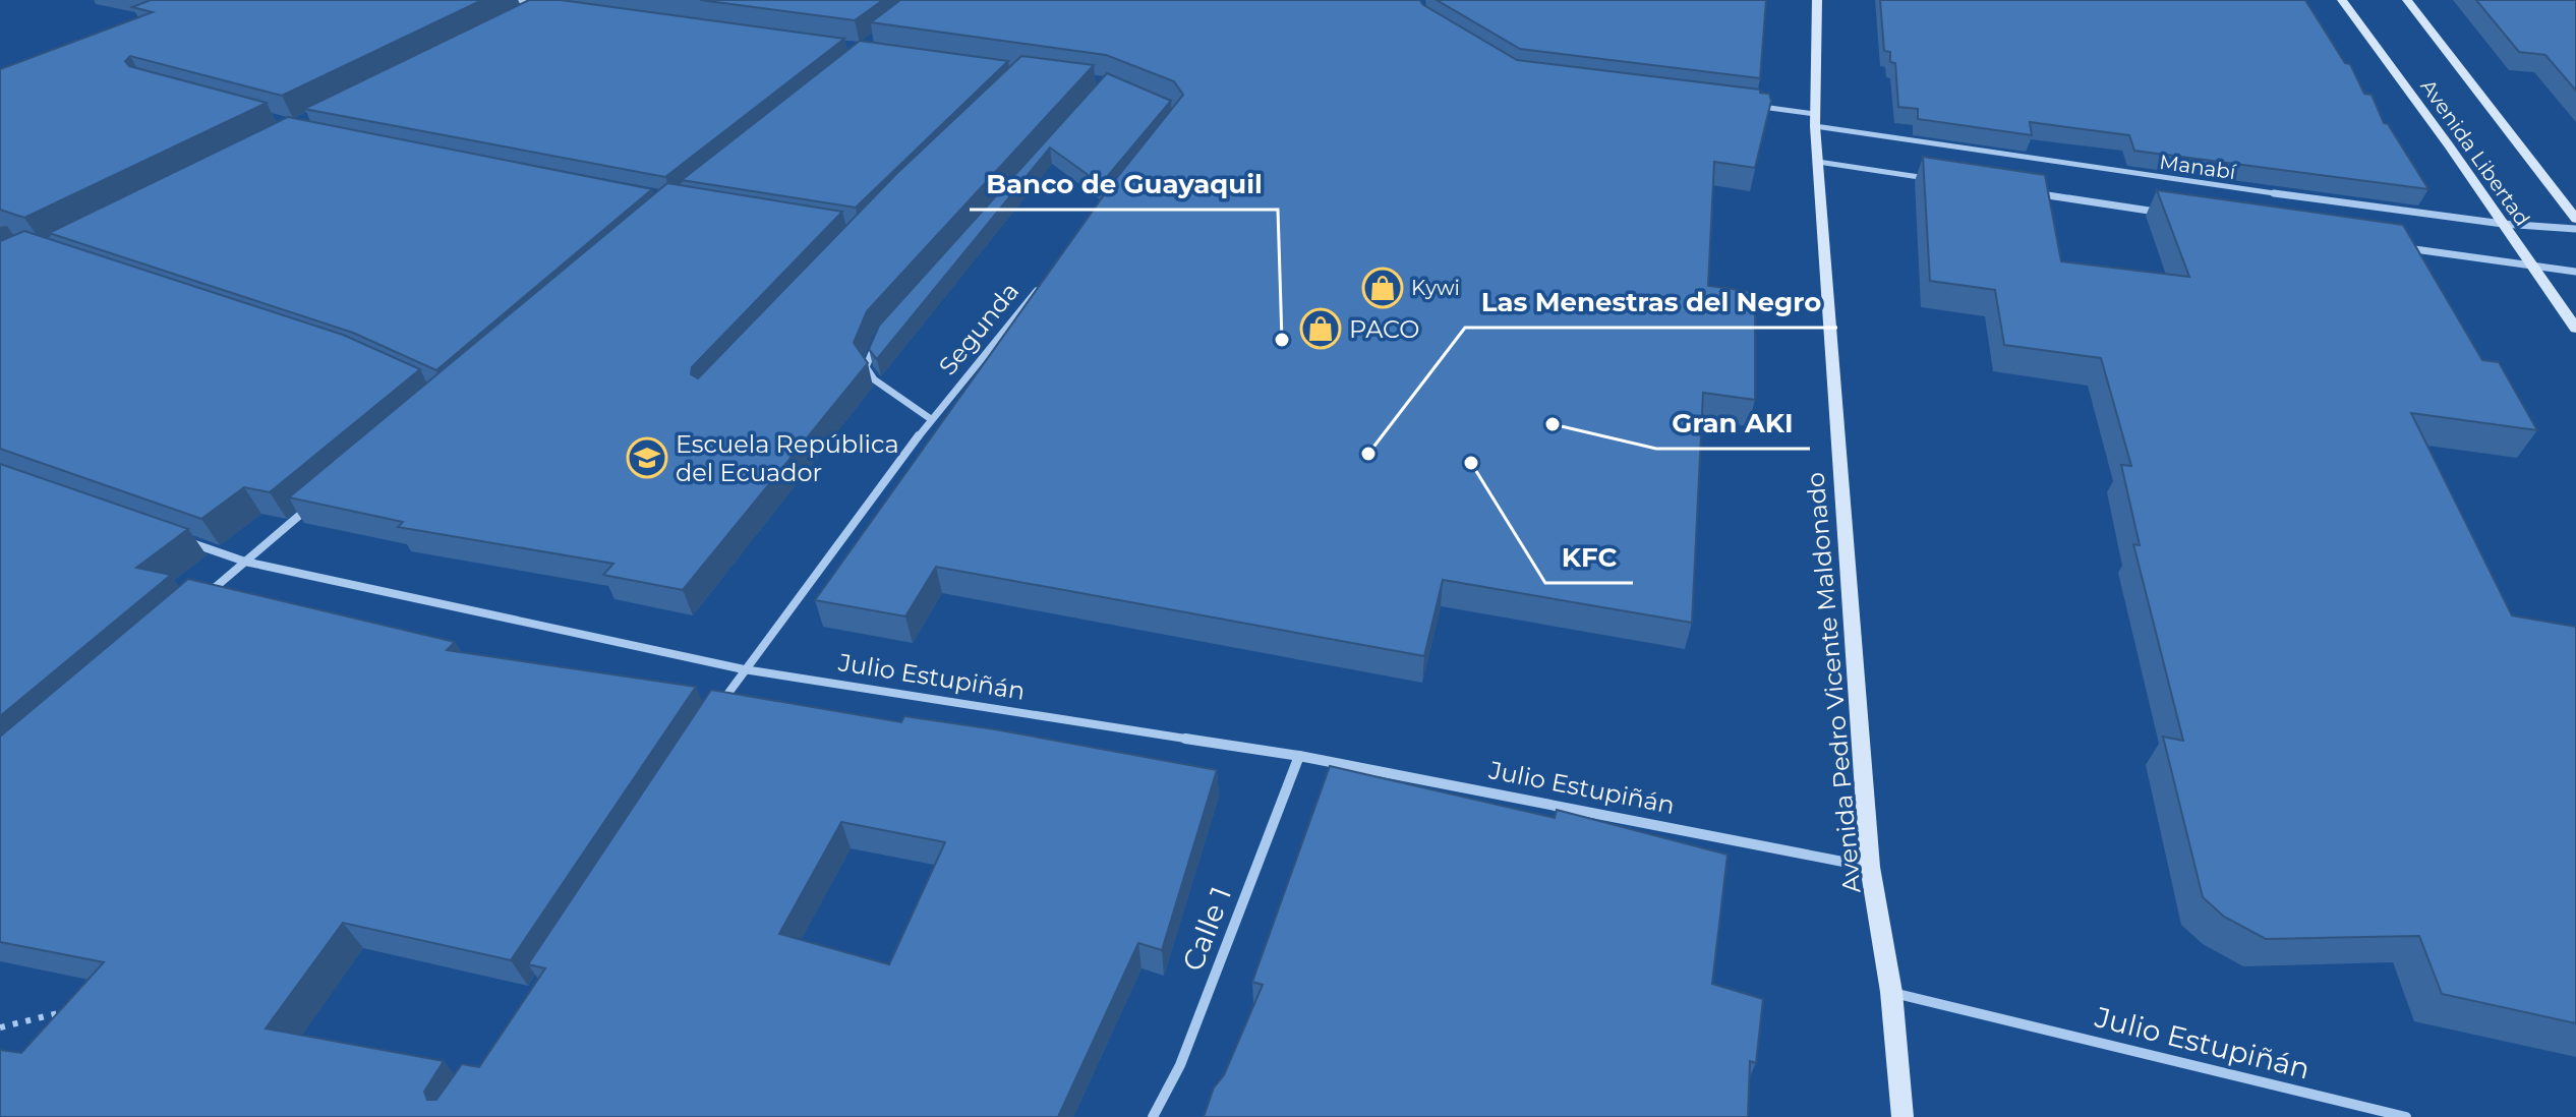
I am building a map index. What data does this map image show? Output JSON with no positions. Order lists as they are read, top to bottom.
{
  "streets": {
    "main road": ["Avenida Libertad", "Avenida Pedro Vicente Maldonado"],
    "street": [
      "Manabí",
      "Segunda",
      "Julio Estupiñán",
      "Calle 1"
    ]
  },
  "crossings": [
    ["Avenida Libertad", "Manabí"],
    ["Manabí", "Avenida Pedro Vicente Maldonado"],
    ["Segunda", "Julio Estupiñán"],
    ["Julio Estupiñán", "Avenida Pedro Vicente Maldonado"],
    ["Julio Estupiñán", "Calle 1"]
  ],
  "places": {
    "shop": ["Kywi", "PACO"],
    "other": [
      "Banco de Guayaquil",
      "Gran AKI",
      "Las Menestras del Negro",
      "KFC"
    ],
    "school or university": ["Escuela República del Ecuador"]
  }
}
